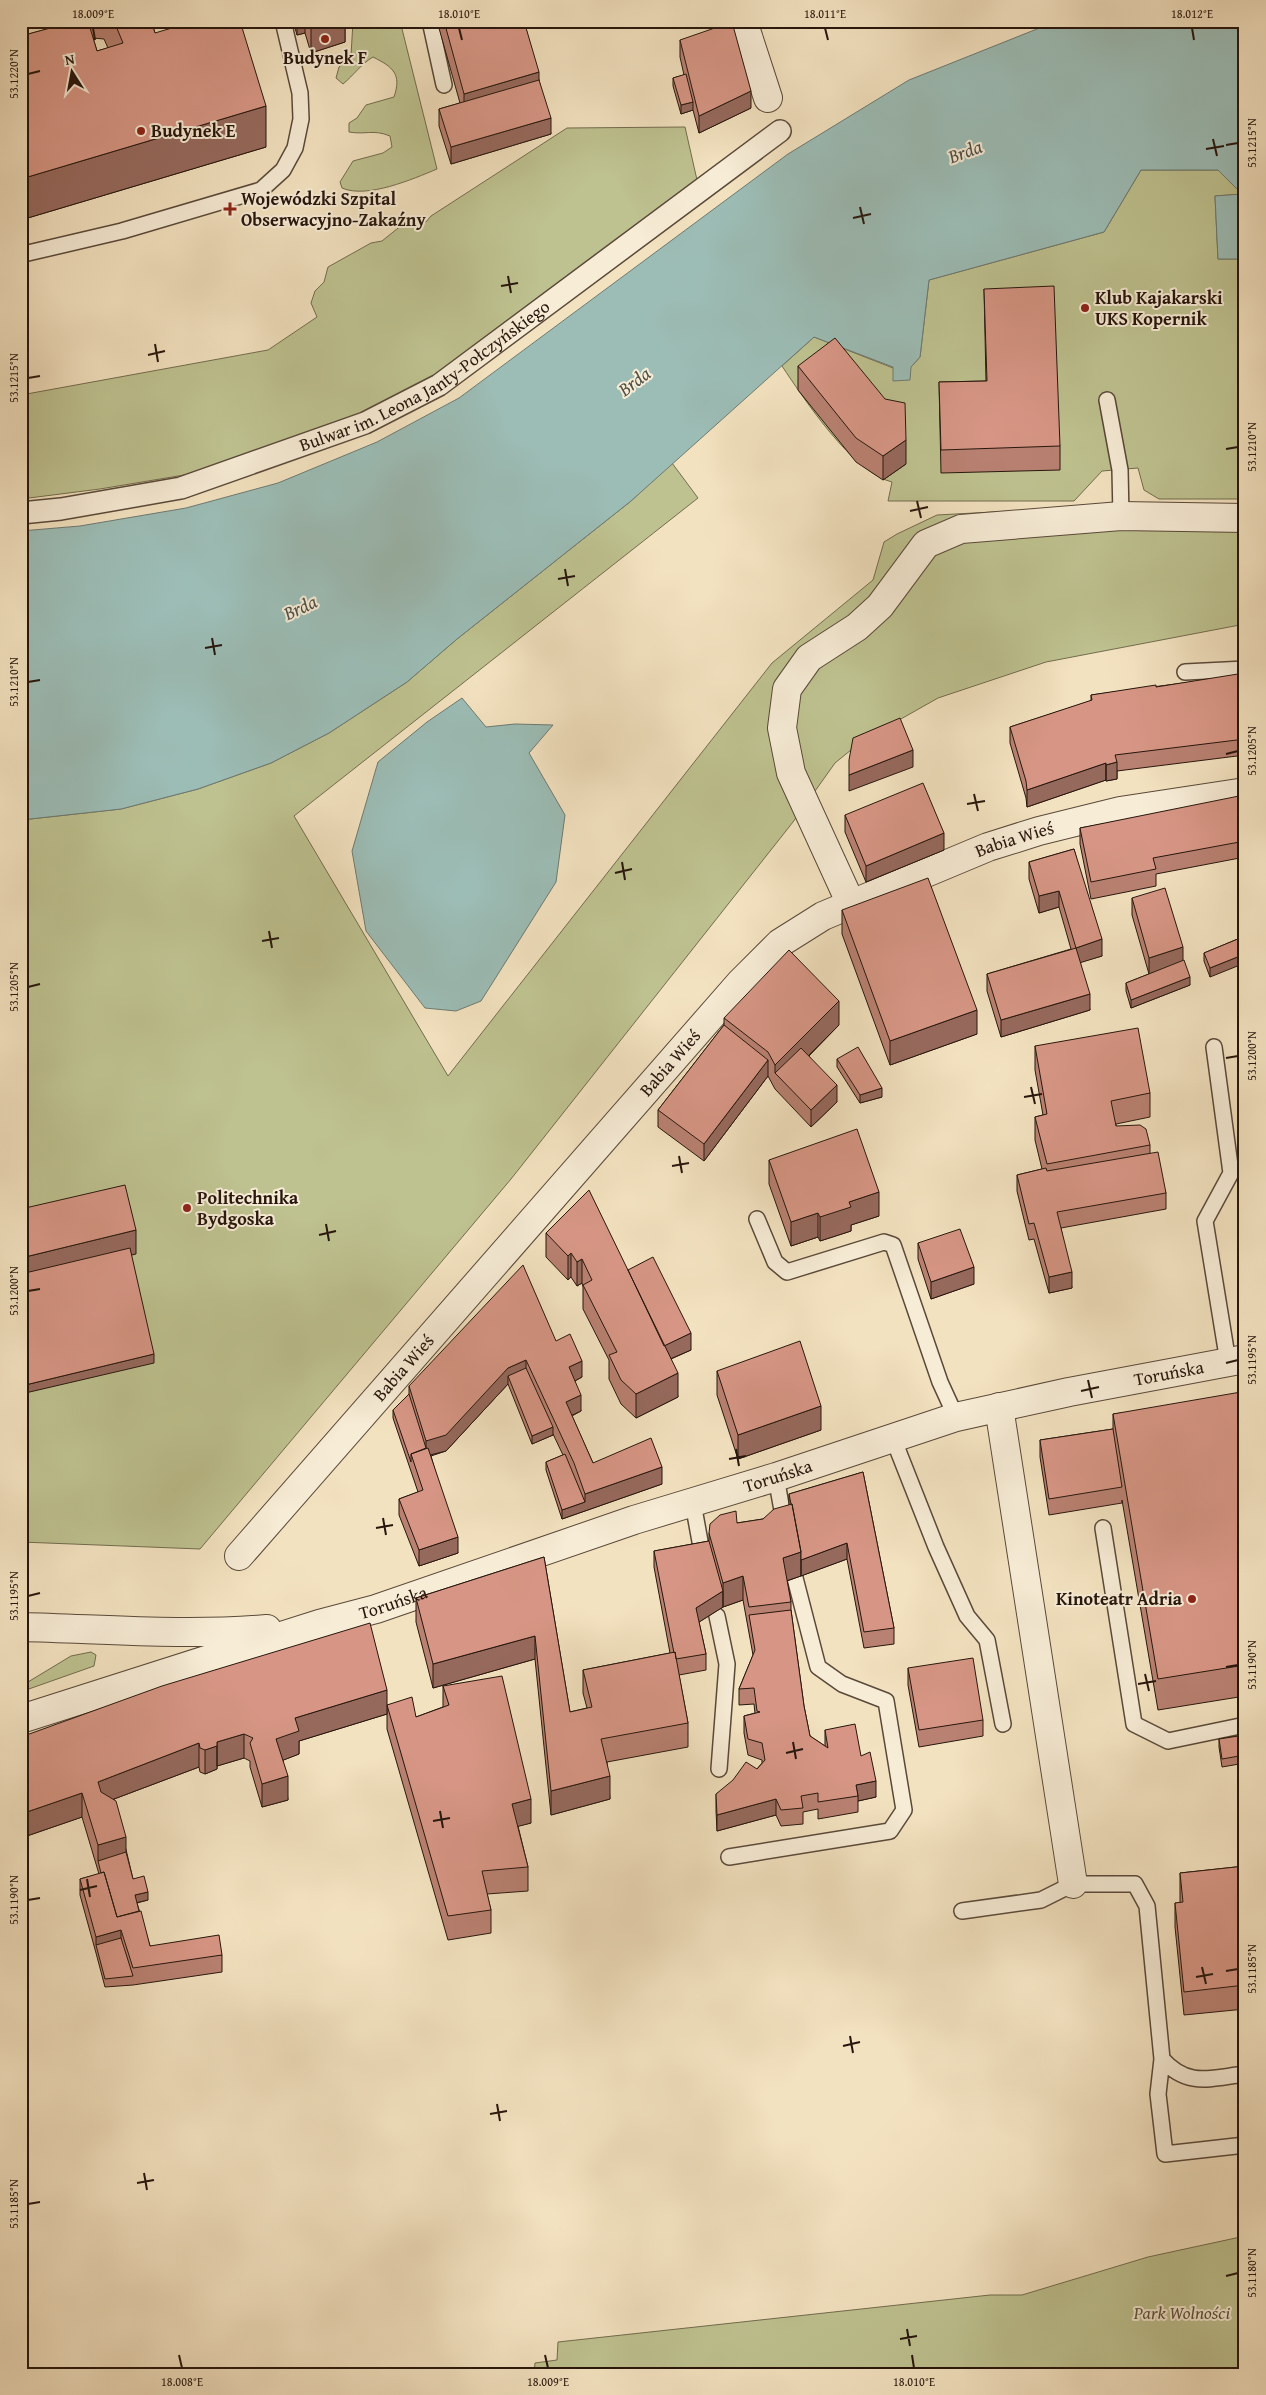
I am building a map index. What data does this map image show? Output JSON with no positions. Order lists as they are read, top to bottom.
{
  "streets": {
    "street": ["Bulwar im. Leona Janty-Połczyńskiego", "Babia Wieś", "Toruńska"]
  },
  "water": ["Brda"],
  "parks": ["Park Wolności"],
  "places": {
    "other": [
      "Budynek F",
      "Budynek E",
      "Klub Kajakarski UKS Kopernik",
      "Politechnika Bydgoska",
      "Kinoteatr Adria"
    ],
    "health": ["Wojewódzki Szpital Obserwacyjno-Zakaźny"]
  },
  "north": "top",
  "coordinates": [
    "18.009°E",
    "18.010°E",
    "18.011°E",
    "18.012°E",
    "53.1220°N",
    "53.1215°N",
    "53.1210°N",
    "53.1205°N",
    "53.1200°N",
    "53.1195°N",
    "53.1190°N",
    "53.1185°N",
    "53.1180°N",
    "18.008°E"
  ]
}
